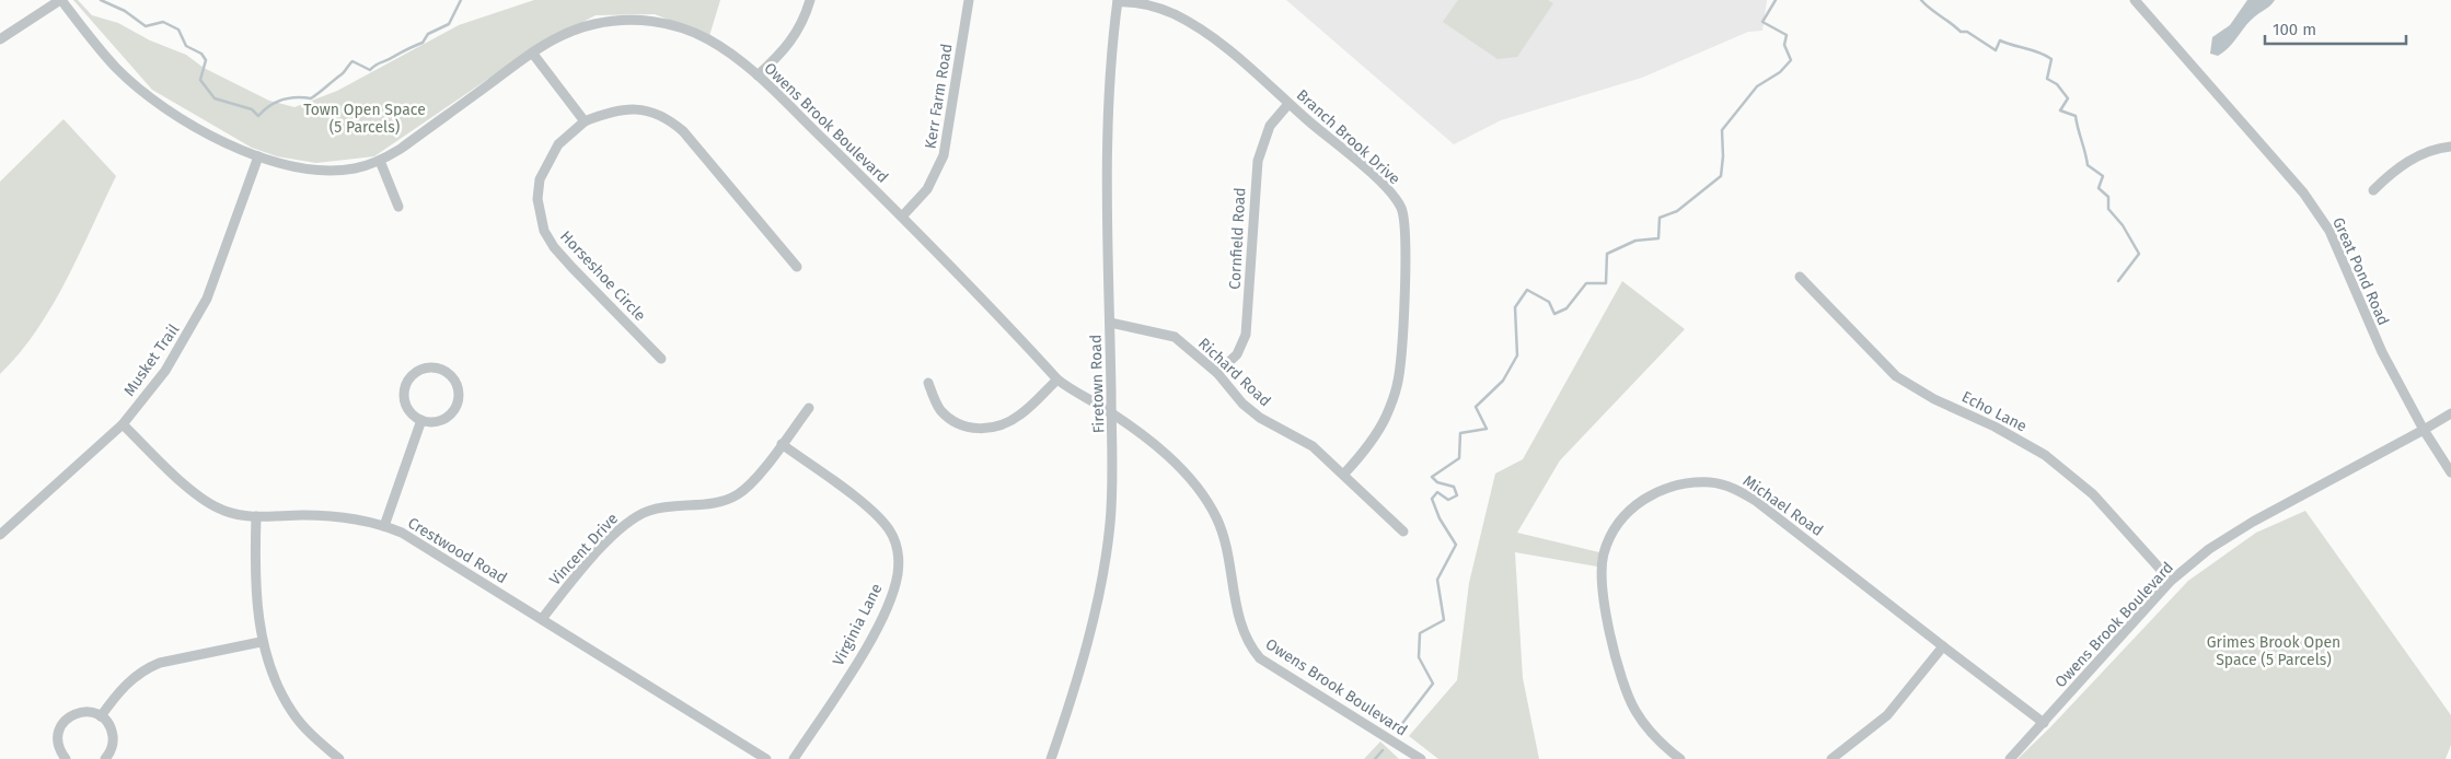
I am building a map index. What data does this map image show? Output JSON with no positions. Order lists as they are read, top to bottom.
{
  "streets": {
    "street": [
      "Kerr Farm Road",
      "Owens Brook Boulevard",
      "Branch Brook Drive",
      "Cornfield Road",
      "Great Pond Road",
      "Horseshoe Circle",
      "Musket Trail",
      "Richard Road",
      "Firetown Road",
      "Echo Lane",
      "Michael Road",
      "Vincent Drive",
      "Crestwood Road",
      "Virginia Lane"
    ]
  },
  "crossings": [
    ["Kerr Farm Road", "Owens Brook Boulevard"],
    ["Owens Brook Boulevard", "Great Pond Road"],
    ["Owens Brook Boulevard", "Musket Trail"],
    ["Owens Brook Boulevard", "Firetown Road"],
    ["Owens Brook Boulevard", "Echo Lane"],
    ["Owens Brook Boulevard", "Michael Road"],
    ["Branch Brook Drive", "Cornfield Road"],
    ["Branch Brook Drive", "Richard Road"],
    ["Branch Brook Drive", "Firetown Road"],
    ["Cornfield Road", "Richard Road"],
    ["Musket Trail", "Crestwood Road"],
    ["Richard Road", "Firetown Road"],
    ["Vincent Drive", "Crestwood Road"],
    ["Vincent Drive", "Virginia Lane"]
  ],
  "parks": ["Town Open Space (5 Parcels)", "Grimes Brook Open Space (5 Parcels)"],
  "scale_bar": "100 m"
}
